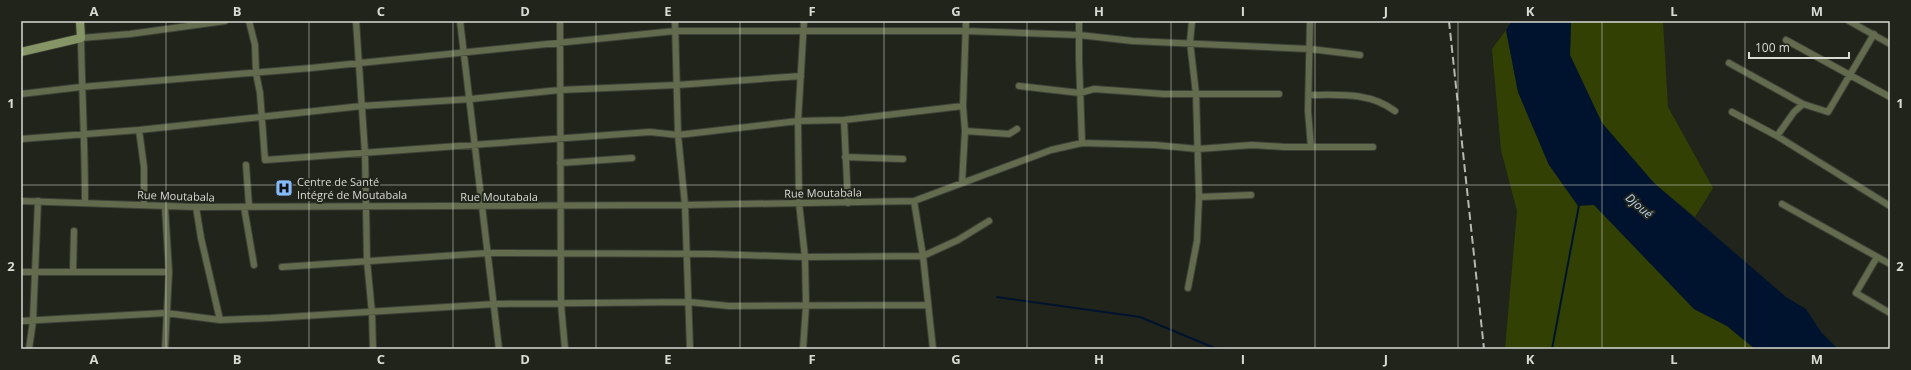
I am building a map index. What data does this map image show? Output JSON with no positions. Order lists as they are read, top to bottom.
{
  "streets": {
    "street": ["Rue Moutabala"]
  },
  "water": ["Djoué"],
  "places": {
    "hospital": ["Centre de Santé Intégré de Moutabala"]
  },
  "scale_bar": "100 m",
  "grid": {
    "columns": [
      "A",
      "B",
      "C",
      "D",
      "E",
      "F",
      "G",
      "H",
      "I",
      "J",
      "K",
      "L",
      "M"
    ],
    "rows": ["1", "2"]
  }
}
